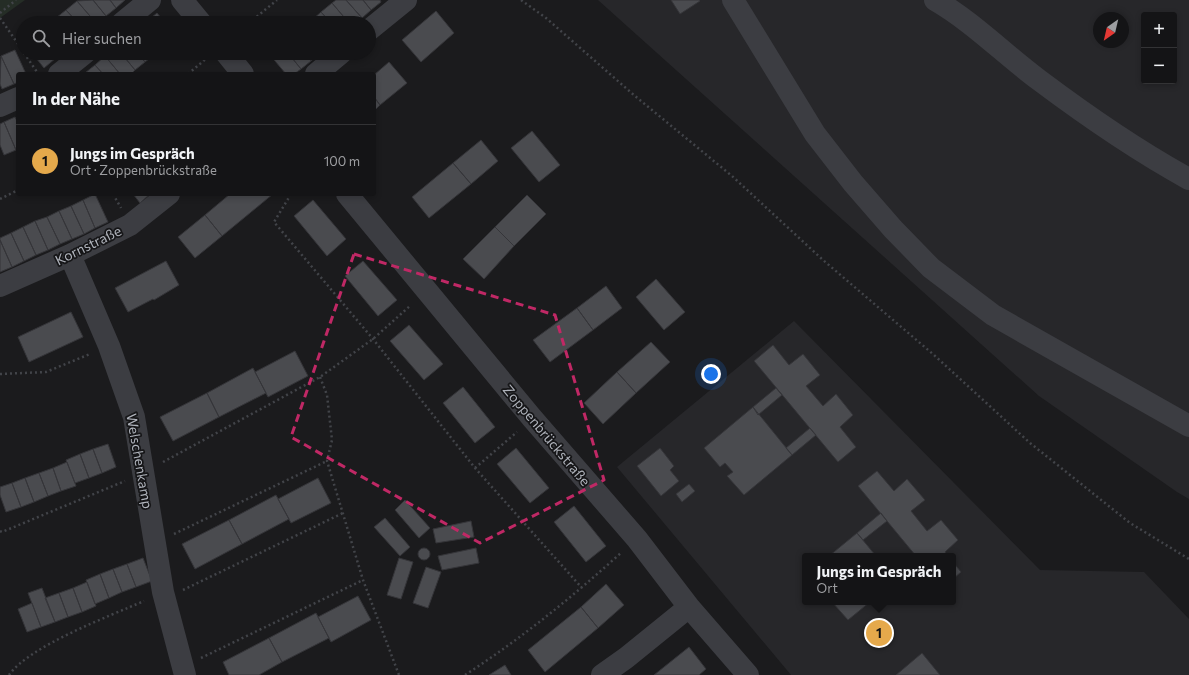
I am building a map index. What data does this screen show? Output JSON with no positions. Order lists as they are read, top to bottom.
{
  "streets": {
    "street": ["Kornstraße", "Zoppenbrückstraße", "Welschenkamp"]
  },
  "crossings": [
    ["Kornstraße", "Welschenkamp"]
  ],
  "north": "bottom left",
  "page": {
    "map_buttons": ["+", "−"],
    "search": "Hier suchen",
    "heading": "In der Nähe",
    "list": [
      {
        "mark": "1",
        "name": "Jungs im Gespräch",
        "note": "Ort · Zoppenbrückstraße",
        "value": "100 m"
      }
    ],
    "popup": ["Jungs im Gespräch", "Ort"],
    "pins": "1"
  }
}
